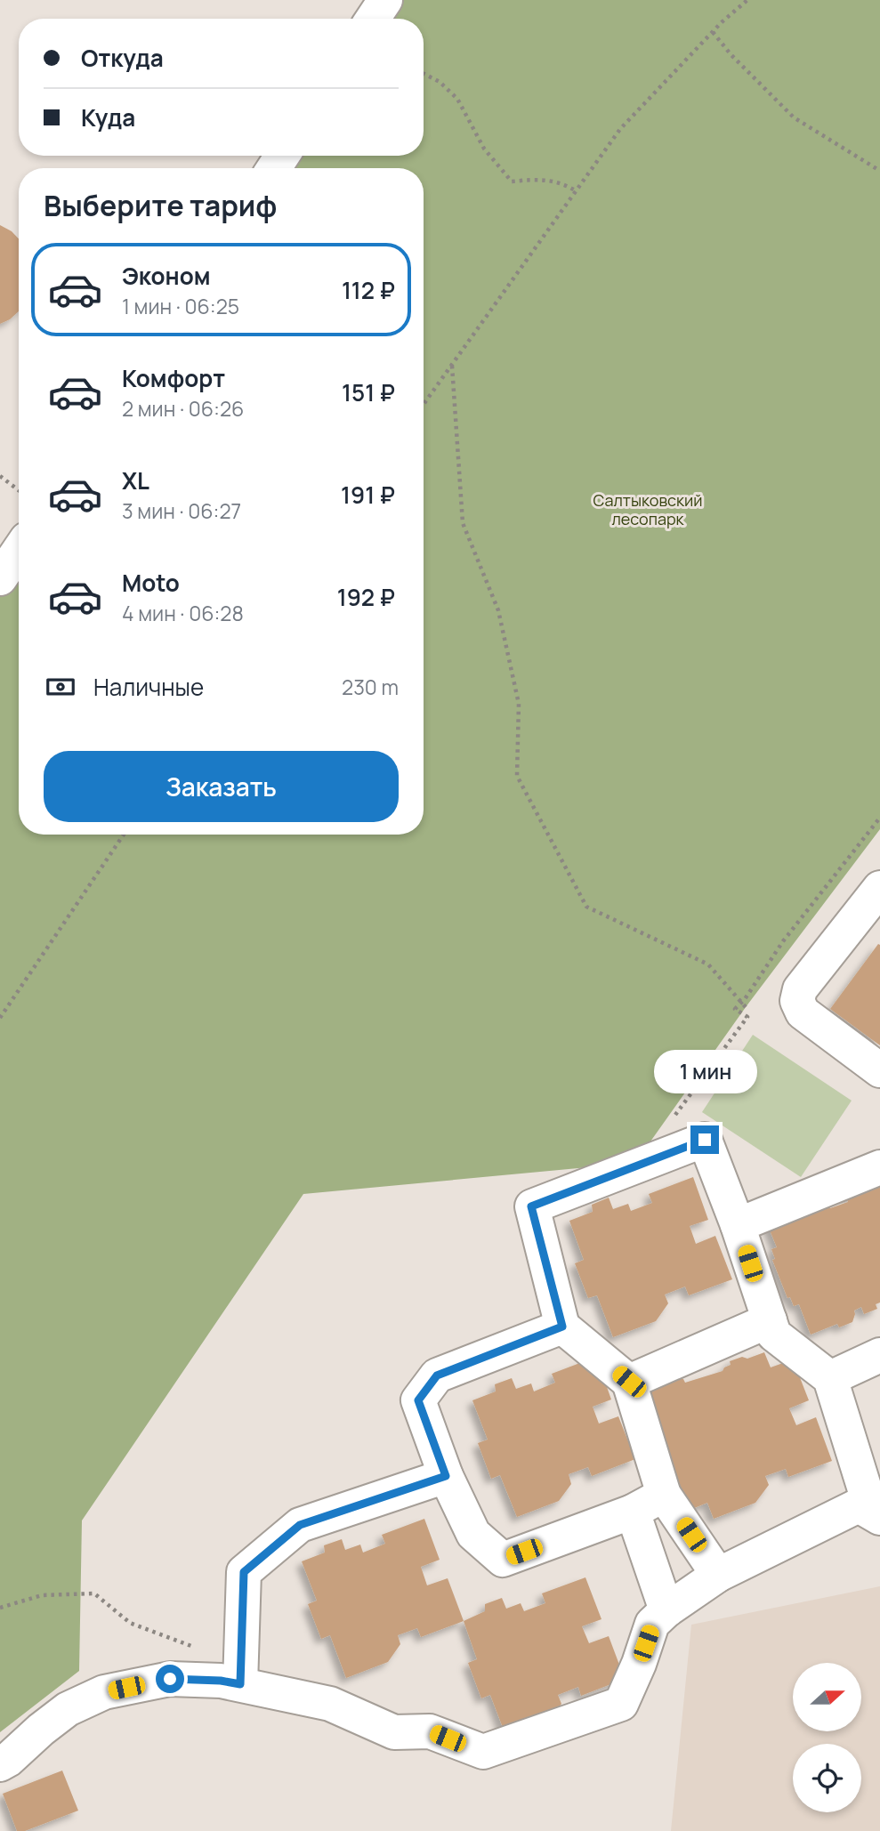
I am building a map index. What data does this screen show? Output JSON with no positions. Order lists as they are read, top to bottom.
{
  "parks": ["Салтыковский лесопарк"],
  "north": "right",
  "page": {
    "banner": ["Откуда", "Куда"],
    "heading": "Выберите тариф",
    "list": [
      {
        "name": "Эконом",
        "note": "1 мин · 06:25",
        "value": "112 ₽"
      },
      {
        "name": "Комфорт",
        "note": "2 мин · 06:26",
        "value": "151 ₽"
      },
      {
        "name": "XL",
        "note": "3 мин · 06:27",
        "value": "191 ₽"
      },
      {
        "name": "Moto",
        "note": "4 мин · 06:28",
        "value": "192 ₽"
      }
    ],
    "pay": ["Наличные", "230 m"],
    "buttons": "Заказать",
    "bubble": "1 мин"
  }
}
